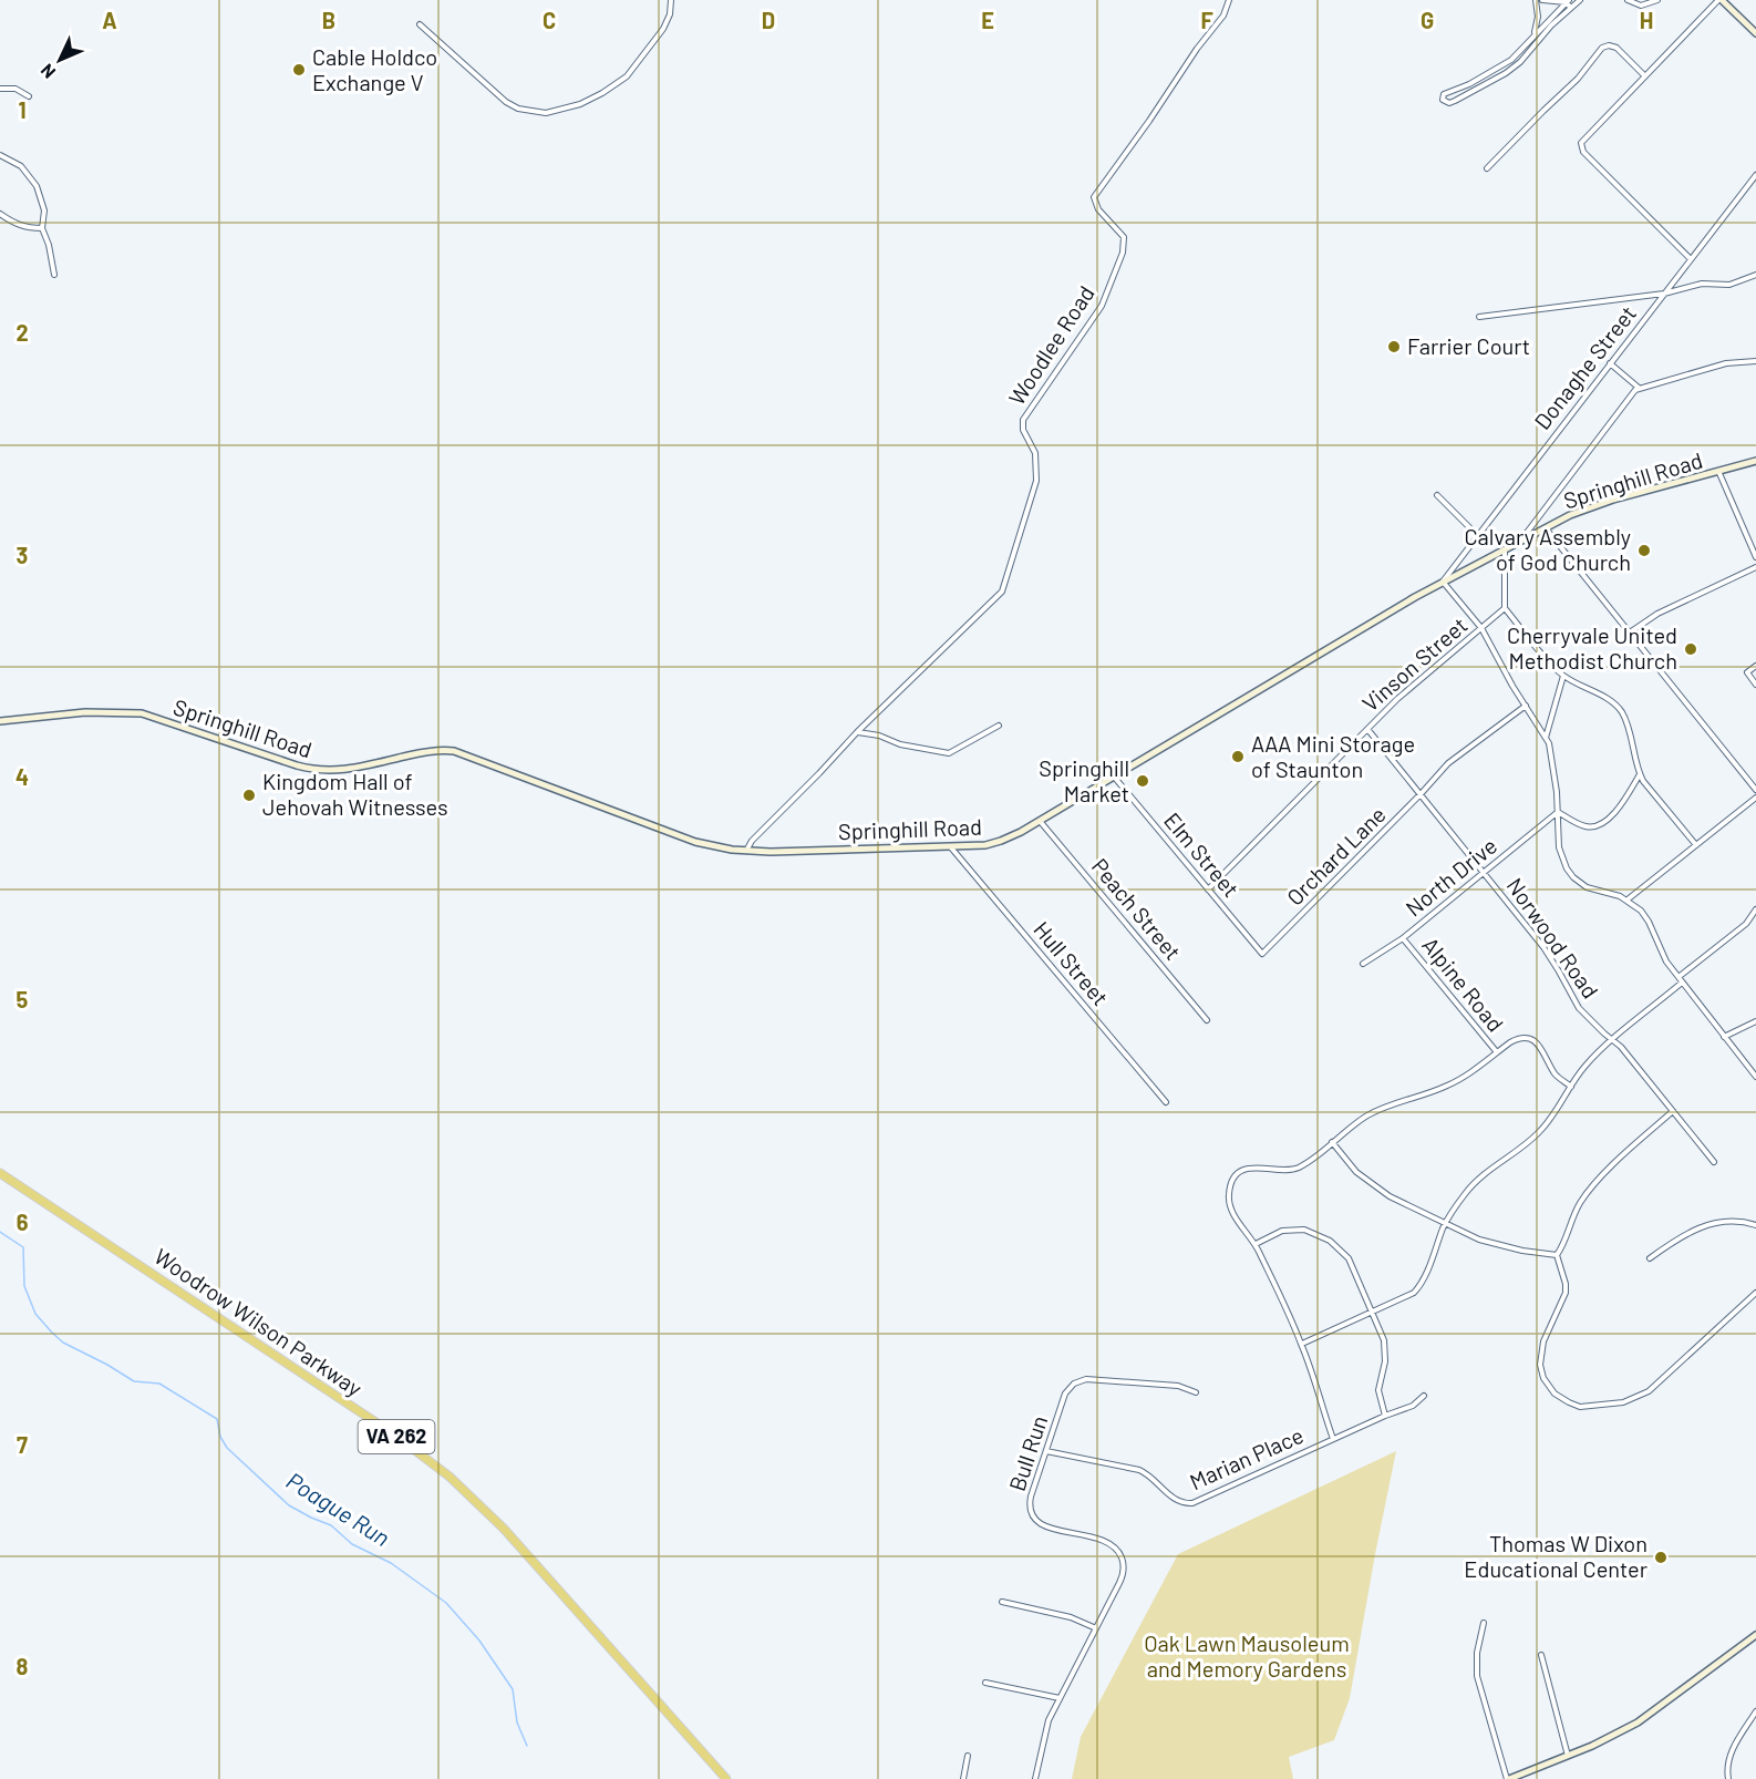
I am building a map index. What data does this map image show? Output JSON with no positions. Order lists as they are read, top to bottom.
{
  "streets": {
    "highway": ["Woodrow Wilson Parkway", "VA 262"],
    "street": [
      "Woodlee Road",
      "Donaghe Street",
      "Springhill Road",
      "Vinson Street",
      "Elm Street",
      "Orchard Lane",
      "North Drive",
      "Peach Street",
      "Norwood Road",
      "Hull Street",
      "Alpine Road",
      "Bull Run",
      "Marian Place"
    ]
  },
  "crossings": [
    ["Woodlee Road", "Springhill Road"],
    ["Donaghe Street", "Springhill Road"],
    ["Springhill Road", "Elm Street"],
    ["Springhill Road", "Peach Street"],
    ["Springhill Road", "Hull Street"],
    ["Vinson Street", "Elm Street"],
    ["Vinson Street", "Norwood Road"],
    ["Elm Street", "Orchard Lane"],
    ["Orchard Lane", "Norwood Road"],
    ["North Drive", "Norwood Road"],
    ["North Drive", "Alpine Road"],
    ["Bull Run", "Marian Place"]
  ],
  "water": ["Poague Run"],
  "parks": ["Oak Lawn Mausoleum and Memory Gardens"],
  "places": [
    "Cable Holdco Exchange V",
    "Farrier Court",
    "Calvary Assembly of God Church",
    "Cherryvale United Methodist Church",
    "AAA Mini Storage of Staunton",
    "Springhill Market",
    "Kingdom Hall of Jehovah Witnesses",
    "Thomas W Dixon Educational Center"
  ],
  "north": "bottom left",
  "grid": {
    "columns": [
      "A",
      "B",
      "C",
      "D",
      "E",
      "F",
      "G",
      "H"
    ],
    "rows": [
      "1",
      "2",
      "3",
      "4",
      "5",
      "6",
      "7",
      "8"
    ]
  }
}
